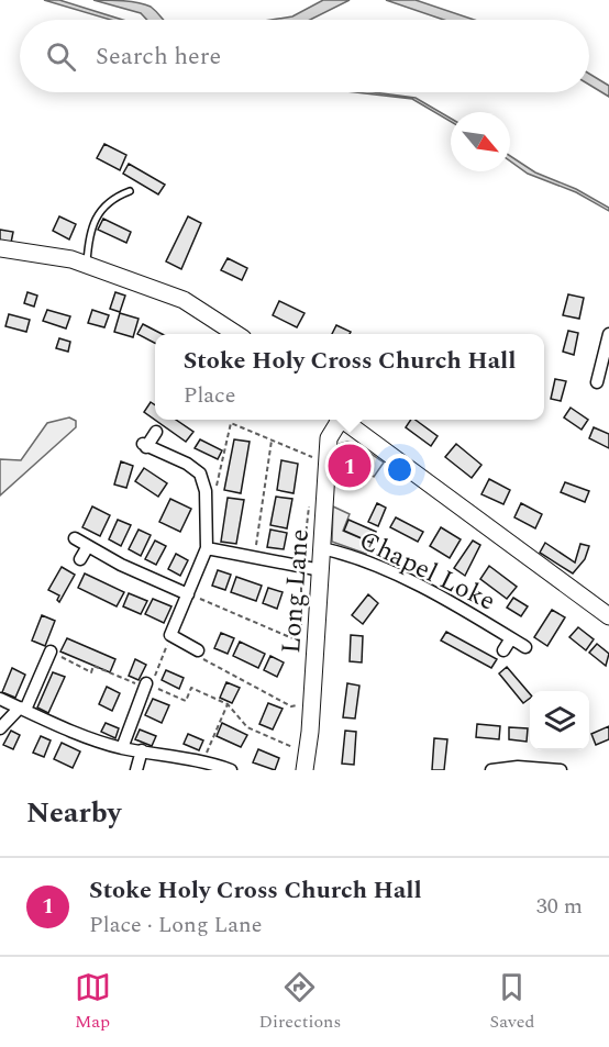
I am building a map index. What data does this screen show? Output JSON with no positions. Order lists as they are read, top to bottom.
{
  "streets": {
    "street": ["Chapel Loke", "Long Lane"]
  },
  "crossings": [
    ["Chapel Loke", "Long Lane"]
  ],
  "north": "bottom right",
  "page": {
    "search": "Search here",
    "popup": ["Stoke Holy Cross Church Hall", "Place"],
    "pins": "1",
    "heading": "Nearby",
    "list": [
      {
        "mark": "1",
        "name": "Stoke Holy Cross Church Hall",
        "note": "Place · Long Lane",
        "value": "30 m"
      }
    ],
    "nav": ["Map", "Directions", "Saved"]
  }
}
